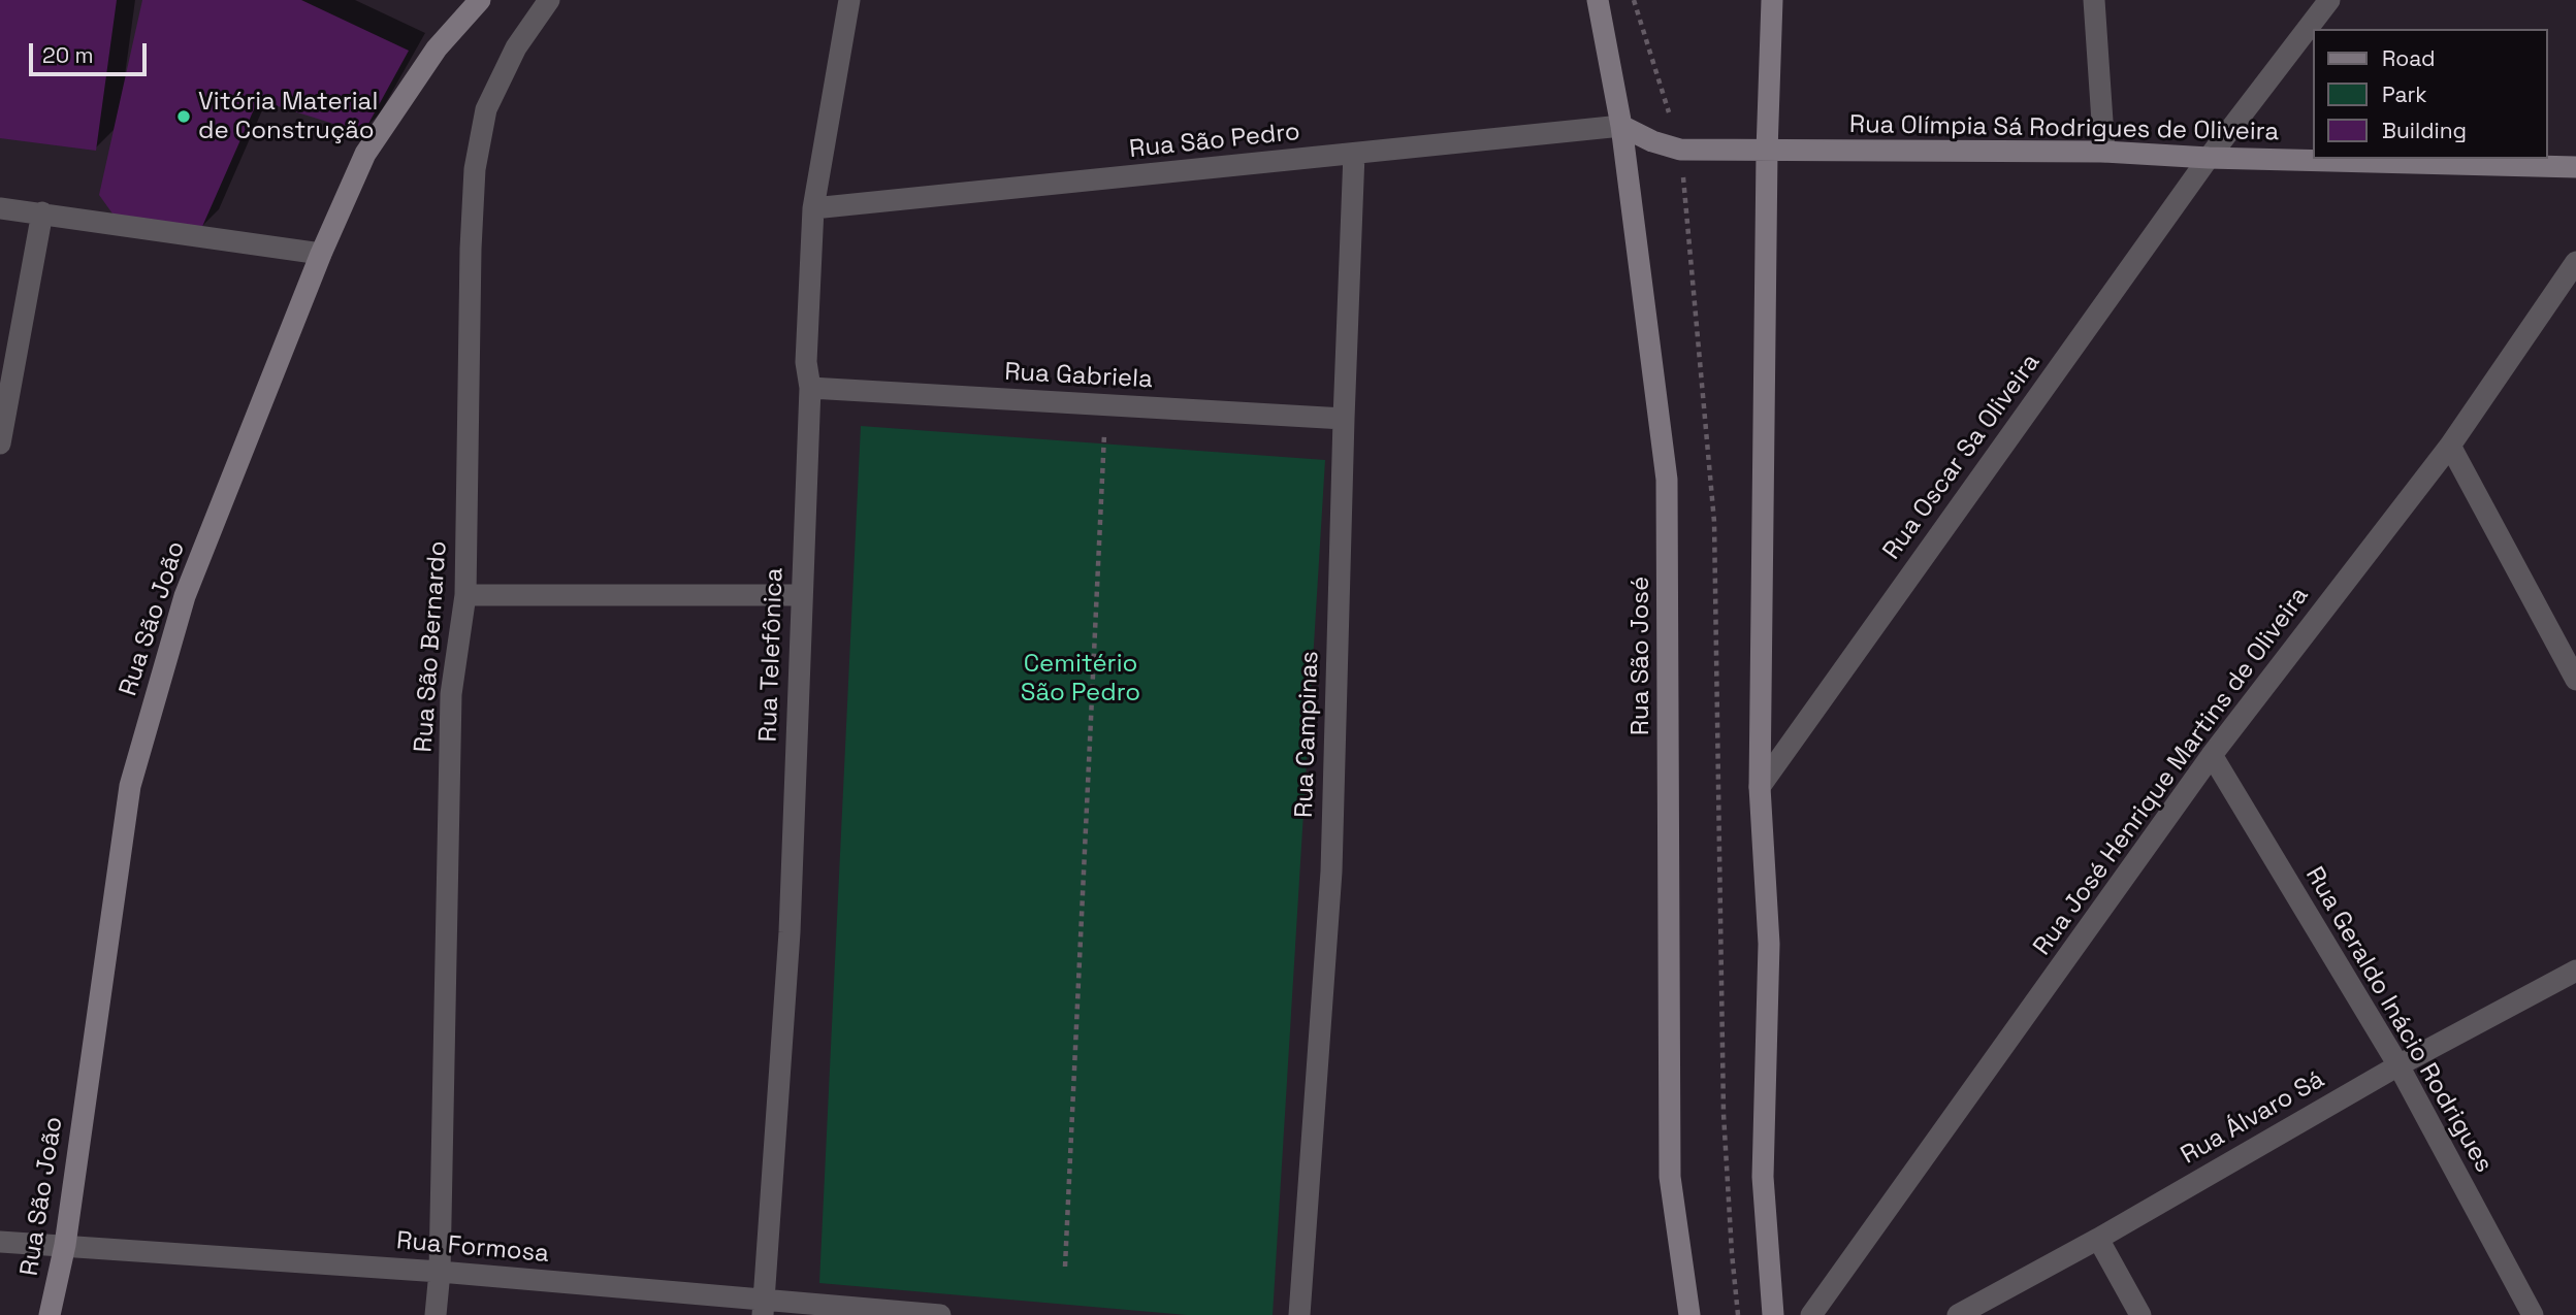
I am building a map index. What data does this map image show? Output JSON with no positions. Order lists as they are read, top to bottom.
{
  "streets": {
    "main road": ["Rua Olímpia Sá Rodrigues de Oliveira", "Rua São João", "Rua São José"],
    "street": [
      "Rua São Pedro",
      "Rua Gabriela",
      "Rua Oscar Sa Oliveira",
      "Rua São Bernardo",
      "Rua Telefônica",
      "Rua Campinas",
      "Rua José Henrique Martins de Oliveira",
      "Rua Geraldo Inácio Rodrigues",
      "Rua Álvaro Sá",
      "Rua Formosa"
    ]
  },
  "crossings": [
    ["Rua Olímpia Sá Rodrigues de Oliveira", "Rua São Pedro"],
    ["Rua Olímpia Sá Rodrigues de Oliveira", "Rua Oscar Sa Oliveira"],
    ["Rua Olímpia Sá Rodrigues de Oliveira", "Rua São José"],
    ["Rua São Pedro", "Rua Telefônica"],
    ["Rua São Pedro", "Rua São José"],
    ["Rua São Pedro", "Rua Campinas"],
    ["Rua Gabriela", "Rua Telefônica"],
    ["Rua Gabriela", "Rua Campinas"],
    ["Rua São João", "Rua Formosa"],
    ["Rua São Bernardo", "Rua Formosa"],
    ["Rua Telefônica", "Rua Formosa"],
    ["Rua José Henrique Martins de Oliveira", "Rua Geraldo Inácio Rodrigues"],
    ["Rua Geraldo Inácio Rodrigues", "Rua Álvaro Sá"]
  ],
  "parks": ["Cemitério São Pedro"],
  "places": ["Vitória Material de Construção"],
  "legend": ["Road", "Park", "Building"],
  "scale_bar": "20 m"
}
